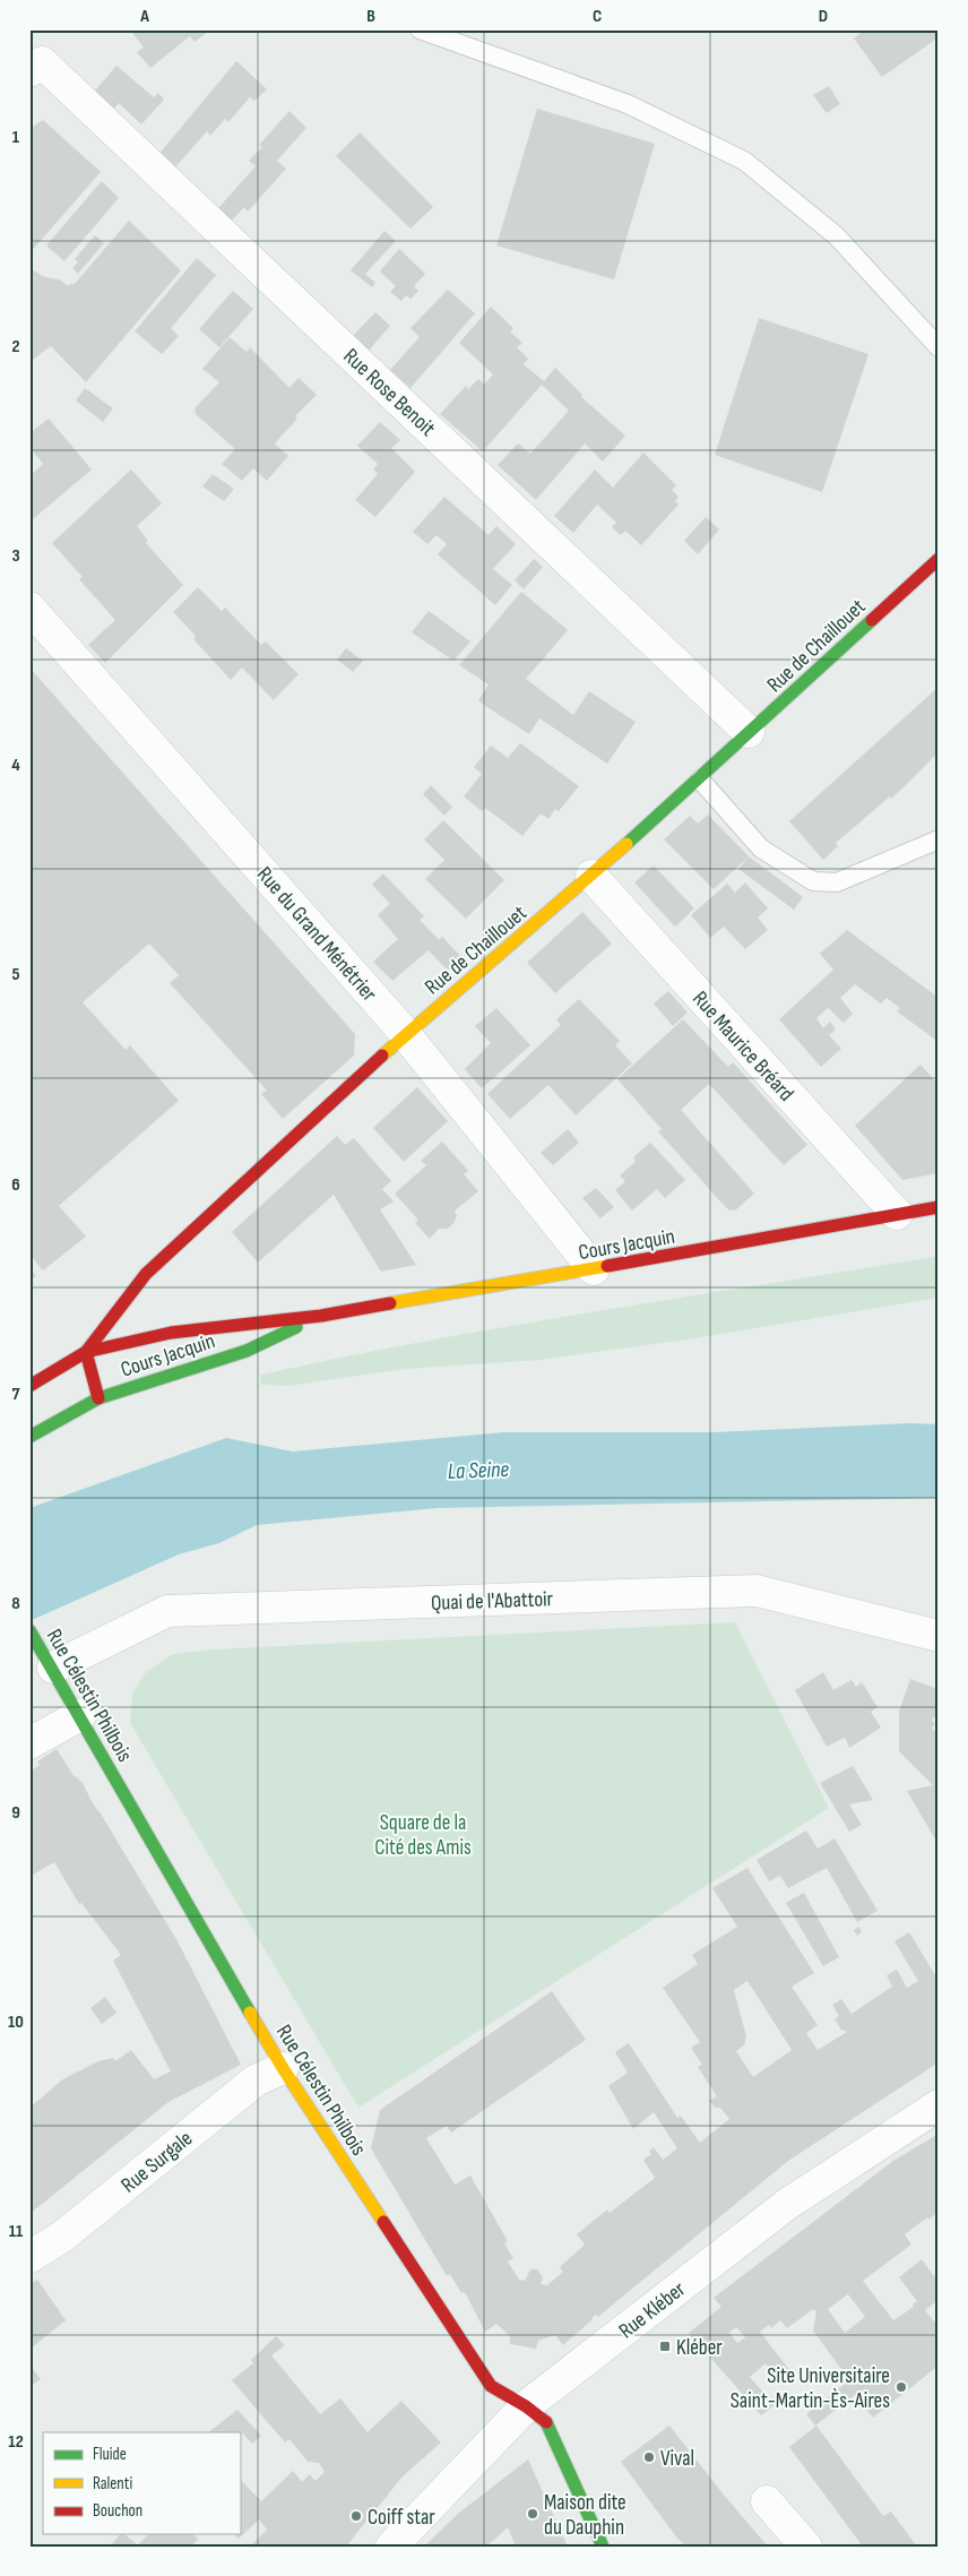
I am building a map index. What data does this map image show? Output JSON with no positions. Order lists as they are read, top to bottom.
{
  "streets": {
    "street": [
      "Rue Rose Benoit",
      "Rue de Chaillouet",
      "Rue du Grand Ménétrier",
      "Rue Maurice Bréard",
      "Cours Jacquin",
      "Quai de l'Abattoir",
      "Rue Célestin Philbois",
      "Rue Surgale",
      "Rue Kléber"
    ]
  },
  "crossings": [
    ["Rue Rose Benoit", "Rue de Chaillouet"],
    ["Rue de Chaillouet", "Rue du Grand Ménétrier"],
    ["Rue de Chaillouet", "Rue Maurice Bréard"],
    ["Rue de Chaillouet", "Cours Jacquin"],
    ["Rue du Grand Ménétrier", "Cours Jacquin"],
    ["Rue Maurice Bréard", "Cours Jacquin"],
    ["Quai de l'Abattoir", "Rue Célestin Philbois"],
    ["Rue Célestin Philbois", "Rue Surgale"],
    ["Rue Célestin Philbois", "Rue Kléber"]
  ],
  "water": ["La Seine"],
  "parks": ["Square de la Cité des Amis"],
  "places": {
    "transit": ["Kléber"],
    "other": [
      "Site Universitaire Saint-Martin-Ès-Aires",
      "Vival",
      "Maison dite du Dauphin",
      "Coiff star"
    ]
  },
  "legend": ["Fluide", "Ralenti", "Bouchon"],
  "grid": {
    "columns": [
      "A",
      "B",
      "C",
      "D"
    ],
    "rows": [
      "1",
      "2",
      "3",
      "4",
      "5",
      "6",
      "7",
      "8",
      "9",
      "10",
      "11",
      "12"
    ]
  }
}
